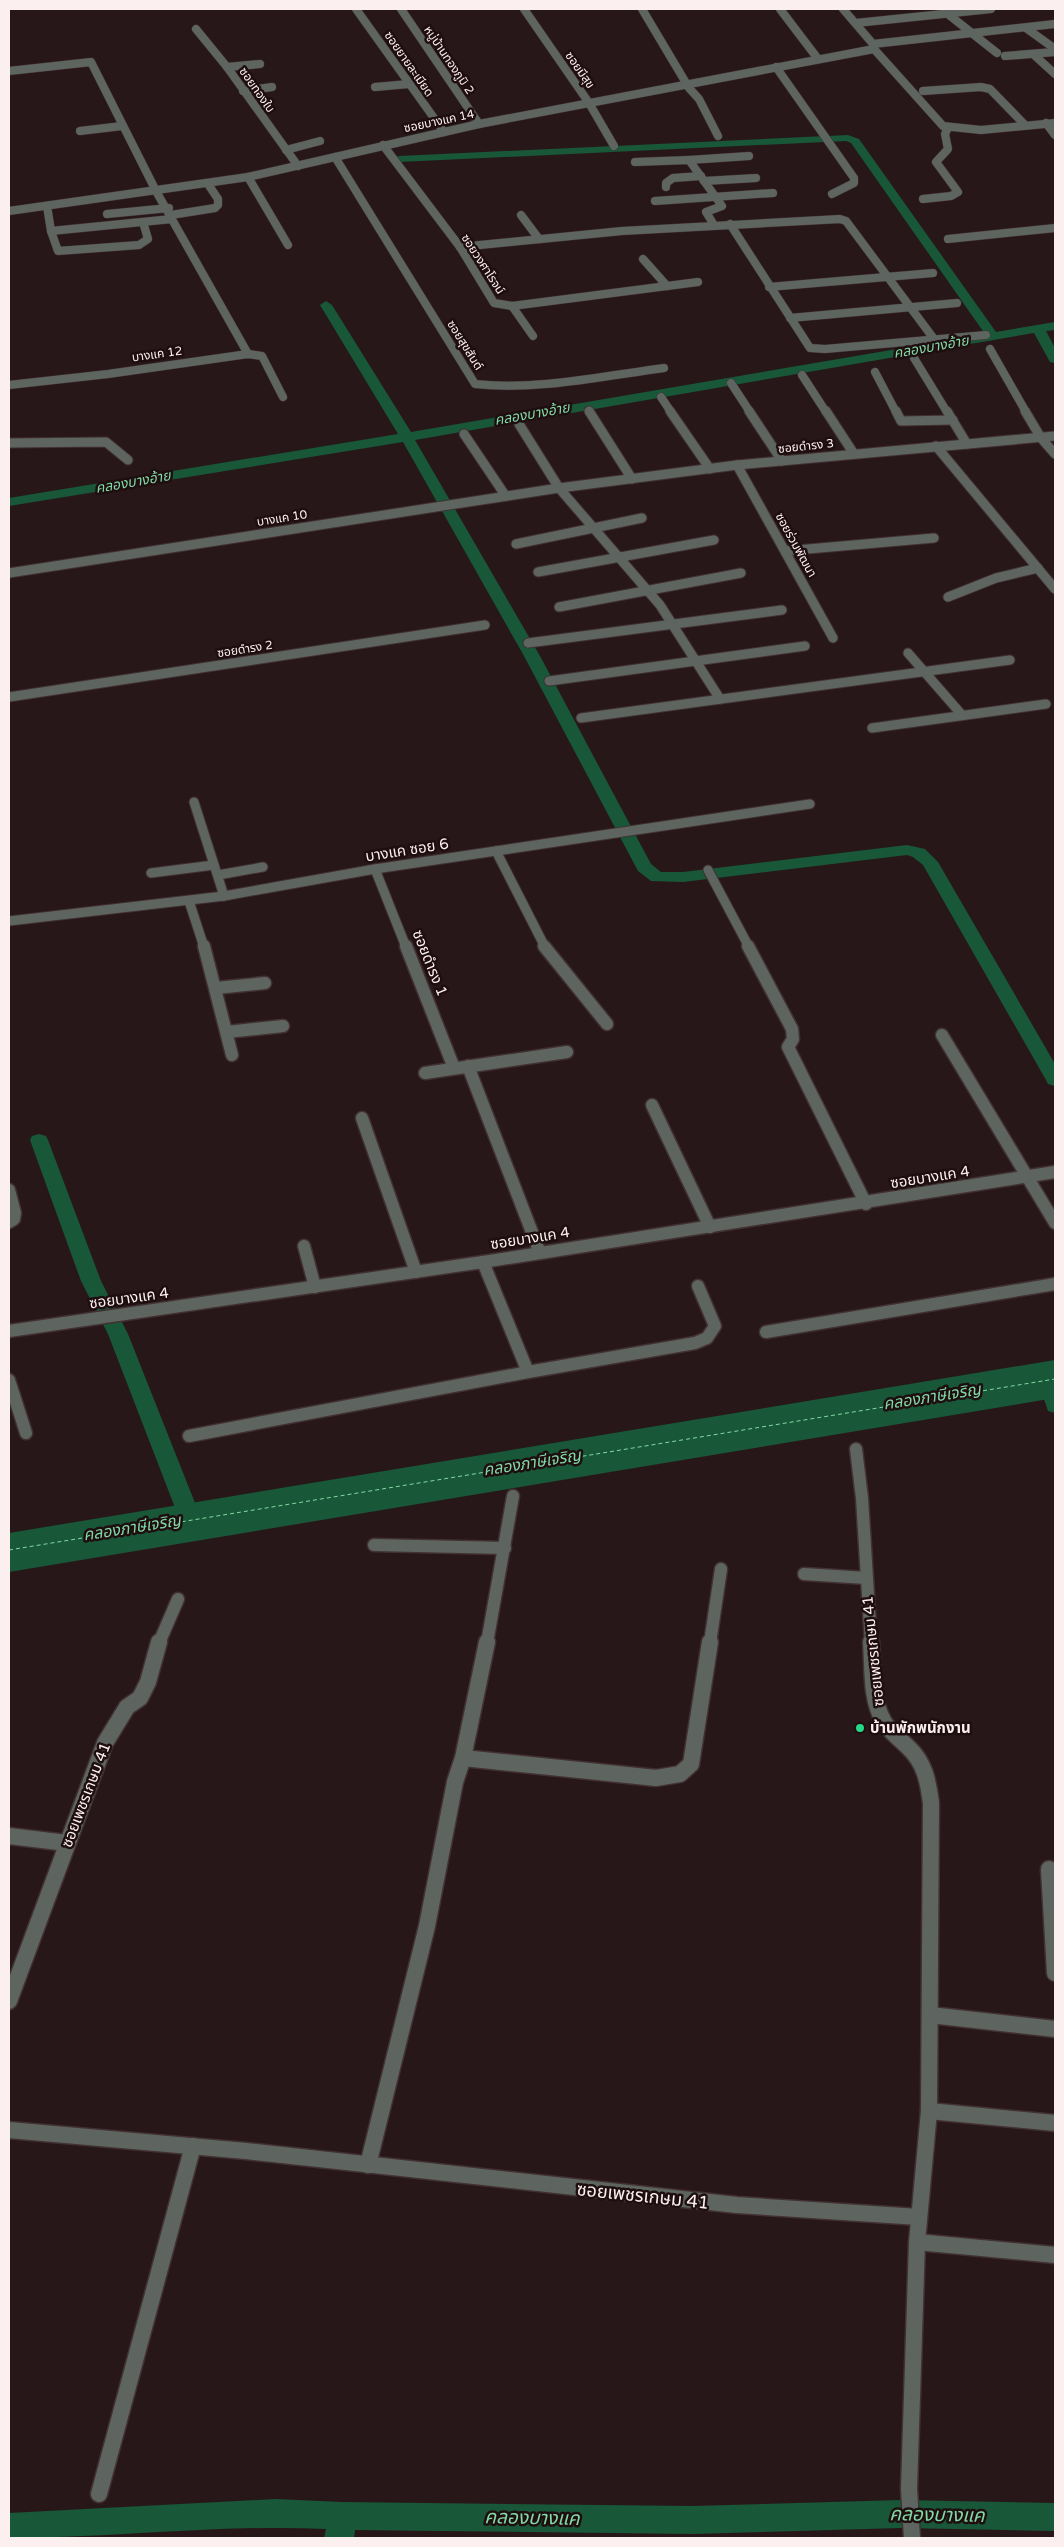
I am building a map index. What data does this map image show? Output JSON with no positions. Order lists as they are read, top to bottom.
{
  "streets": {
    "street": [
      "หมู่บ้านทองภูมิ 2",
      "ซอยยายละเมียด",
      "ซอยมีสุข",
      "ซอยทองใบ",
      "ซอยบางแค 14",
      "ซอยวงศาโรจน์",
      "ซอยสุขสันต์",
      "บางแค 12",
      "ซอยดำรง 3",
      "บางแค 10",
      "ซอยร่วมพัฒนา",
      "ซอยดำรง 2",
      "บางแค ซอย 6",
      "ซอยดำรง 1",
      "ซอยบางแค 4",
      "ซอยเพชรเกษม 41"
    ]
  },
  "crossings": [
    ["หมู่บ้านทองภูมิ 2", "ซอยบางแค 14"],
    ["ซอยยายละเมียด", "ซอยบางแค 14"],
    ["ซอยมีสุข", "ซอยบางแค 14"],
    ["ซอยทองใบ", "ซอยบางแค 14"],
    ["ซอยบางแค 14", "ซอยวงศาโรจน์"],
    ["ซอยบางแค 14", "ซอยสุขสันต์"],
    ["ซอยดำรง 3", "บางแค 10"],
    ["ซอยดำรง 3", "ซอยร่วมพัฒนา"],
    ["บางแค ซอย 6", "ซอยดำรง 1"]
  ],
  "water": ["คลองบางอ้าย", "คลองภาษีเจริญ", "คลองบางแค"],
  "places": ["บ้านพักพนักงาน"]
}
